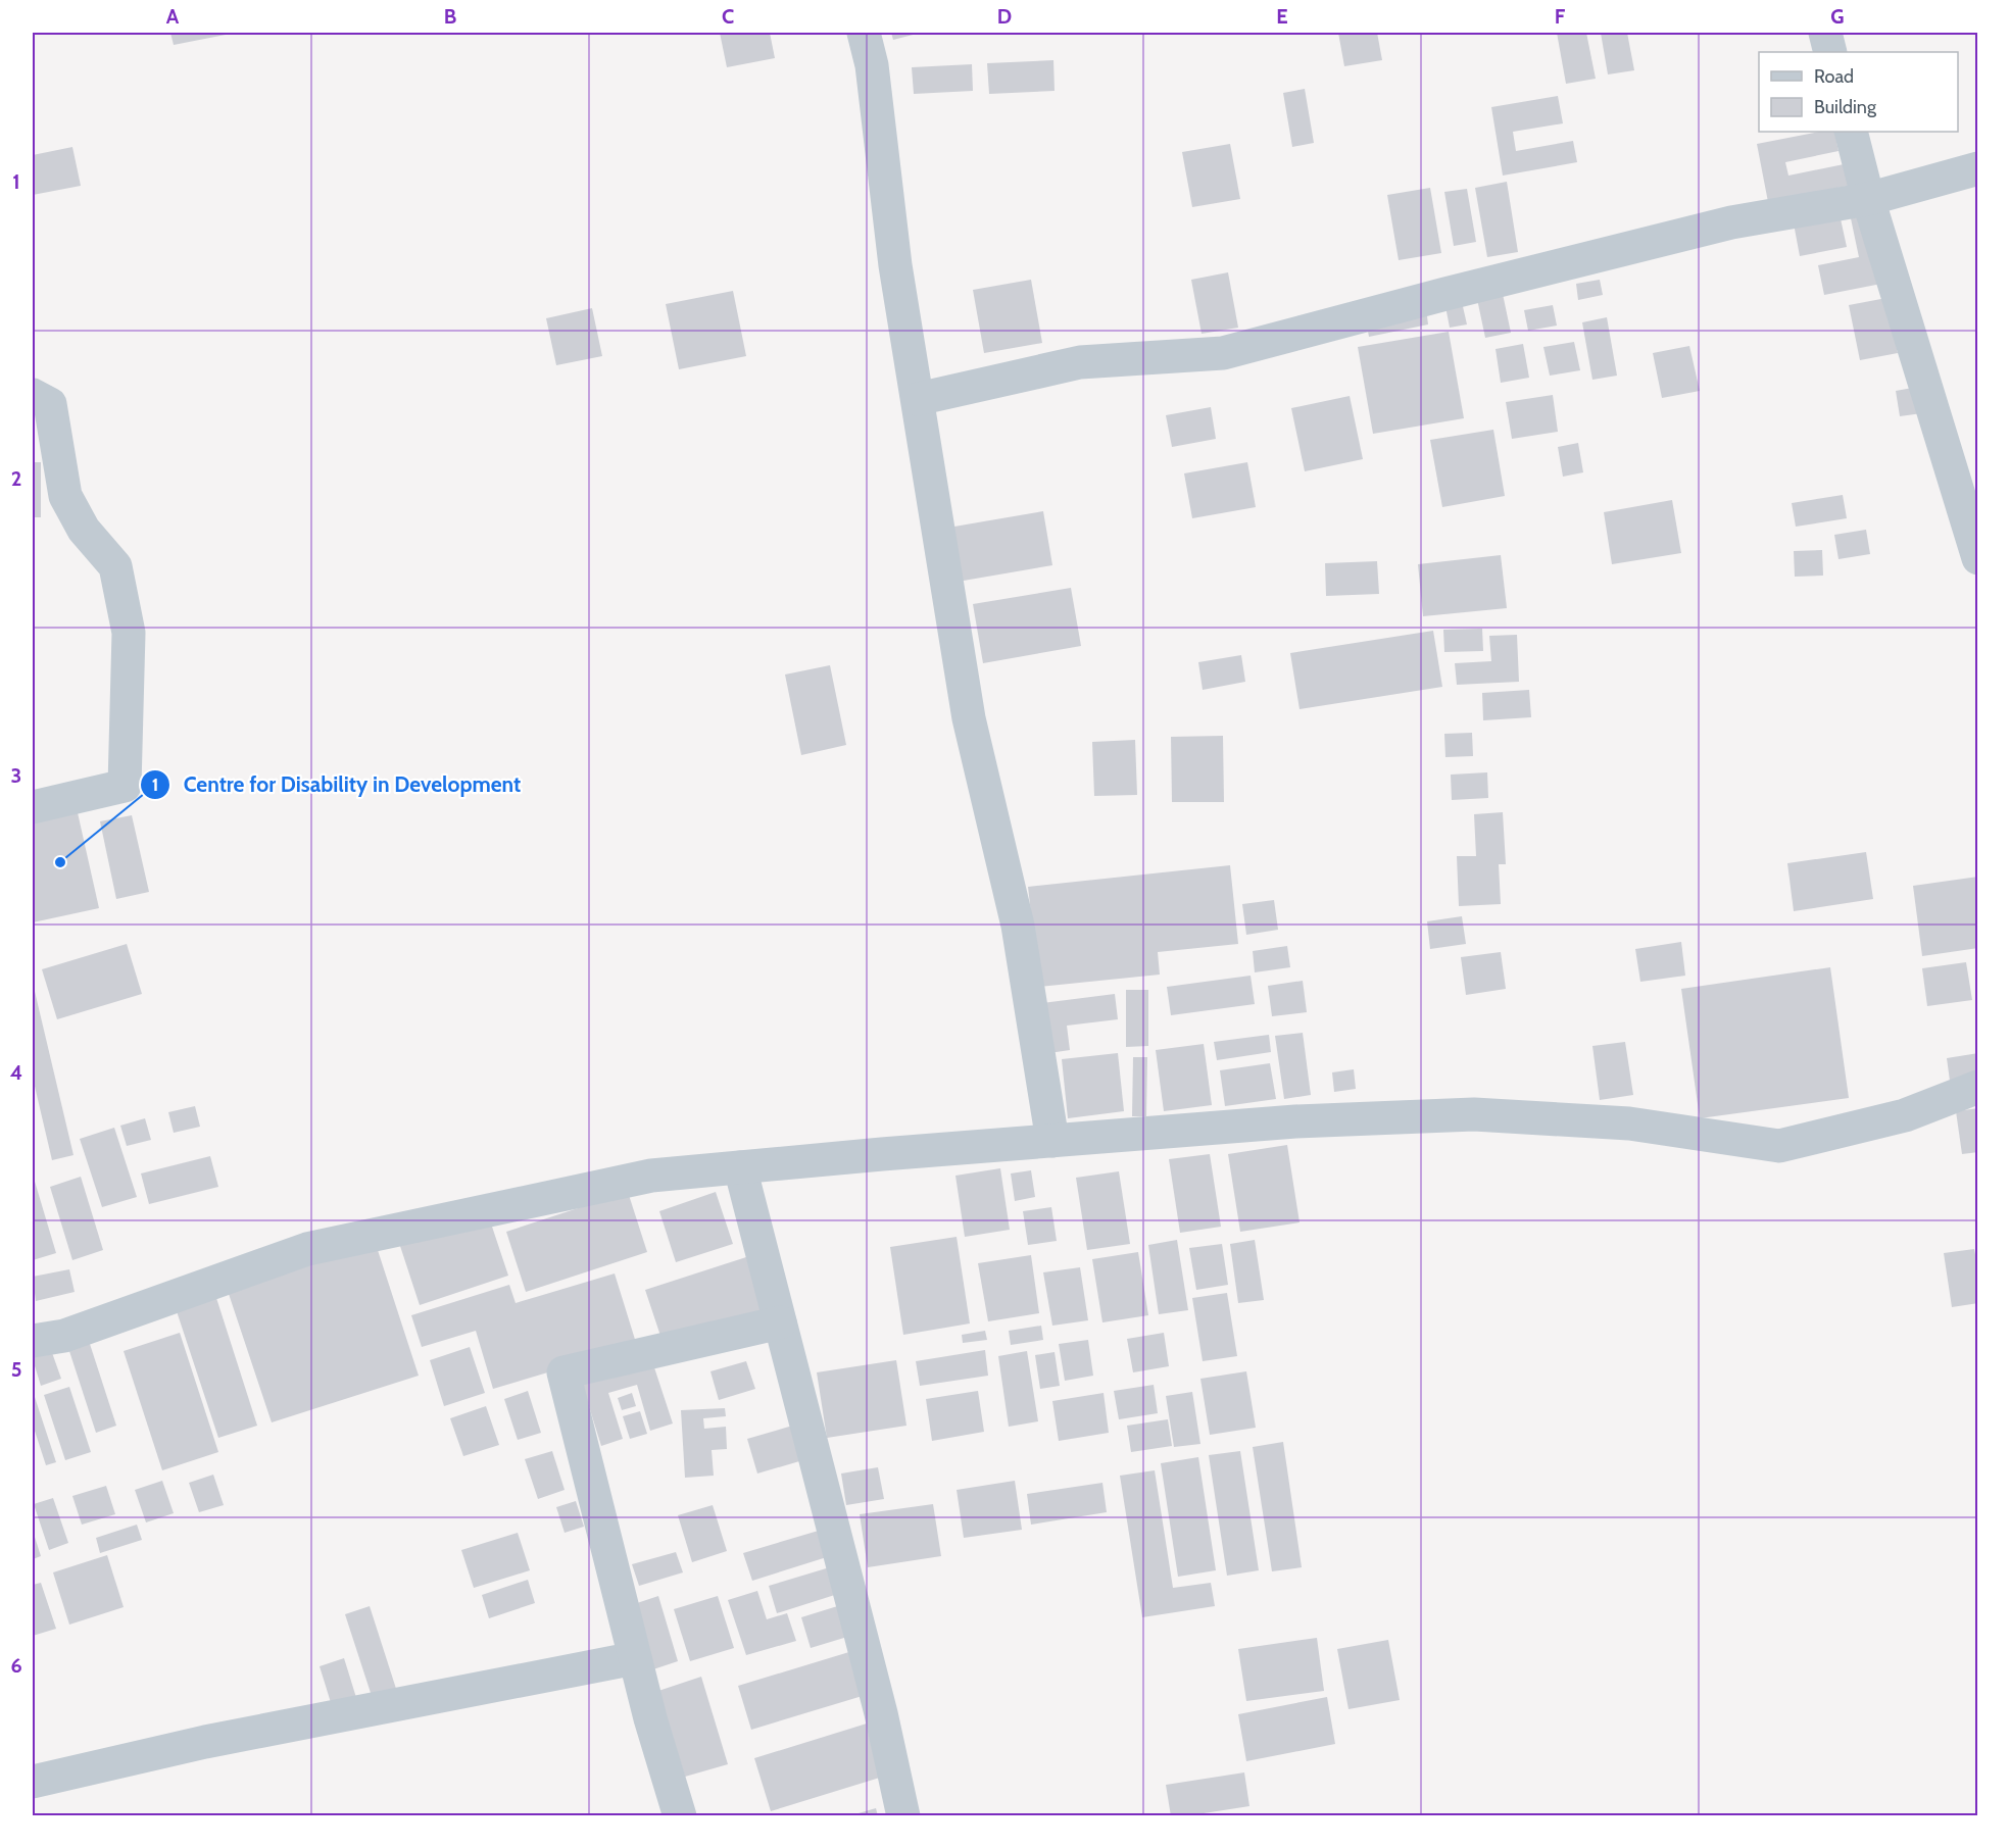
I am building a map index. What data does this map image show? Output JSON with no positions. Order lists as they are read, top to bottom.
{
  "places": ["Centre for Disability in Development"],
  "legend": ["Road", "Building"],
  "grid": {
    "columns": [
      "A",
      "B",
      "C",
      "D",
      "E",
      "F",
      "G"
    ],
    "rows": [
      "1",
      "2",
      "3",
      "4",
      "5",
      "6"
    ]
  }
}
